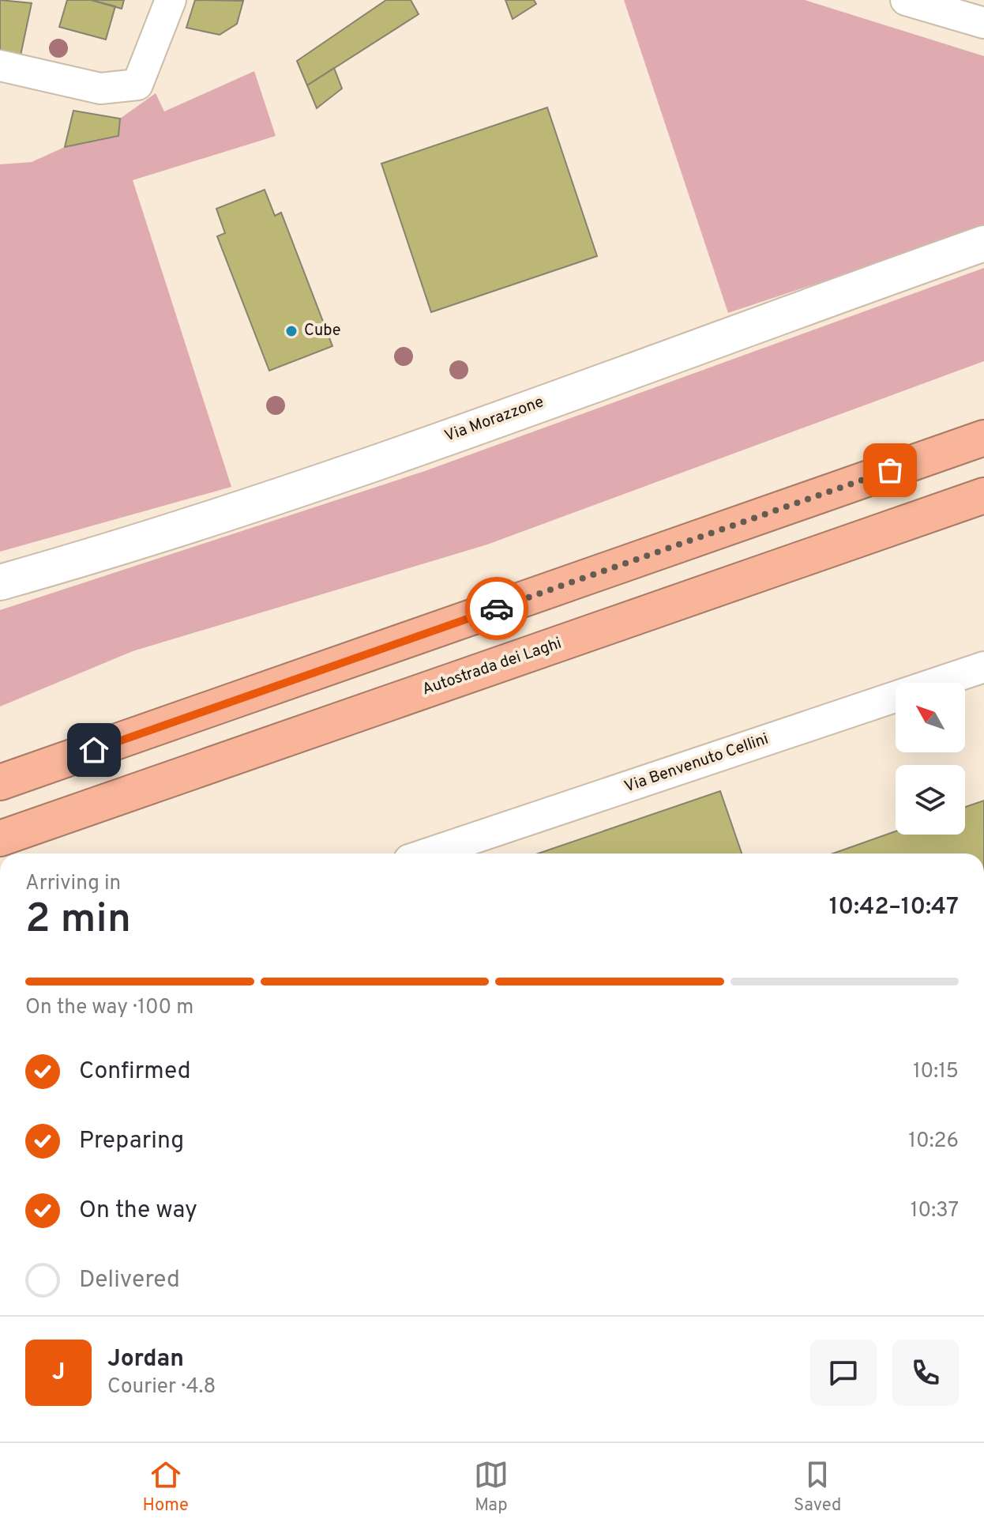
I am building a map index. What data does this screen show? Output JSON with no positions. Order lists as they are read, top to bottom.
{
  "streets": {
    "highway": ["Autostrada dei Laghi"],
    "street": ["Via Morazzone", "Via Benvenuto Cellini"]
  },
  "places": ["Cube"],
  "north": "top left",
  "page": {
    "heading": ["2 min", "Arriving in", "10:42–10:47"],
    "panel": ["Jordan", "Courier · 4.8"],
    "bar": "On the way · 100 m",
    "list": [
      ["Confirmed", "10:15"],
      ["Preparing", "10:26"],
      ["On the way", "10:37"],
      "Delivered"
    ],
    "round": "J",
    "tabs": ["Home", "Map", "Saved"]
  }
}
